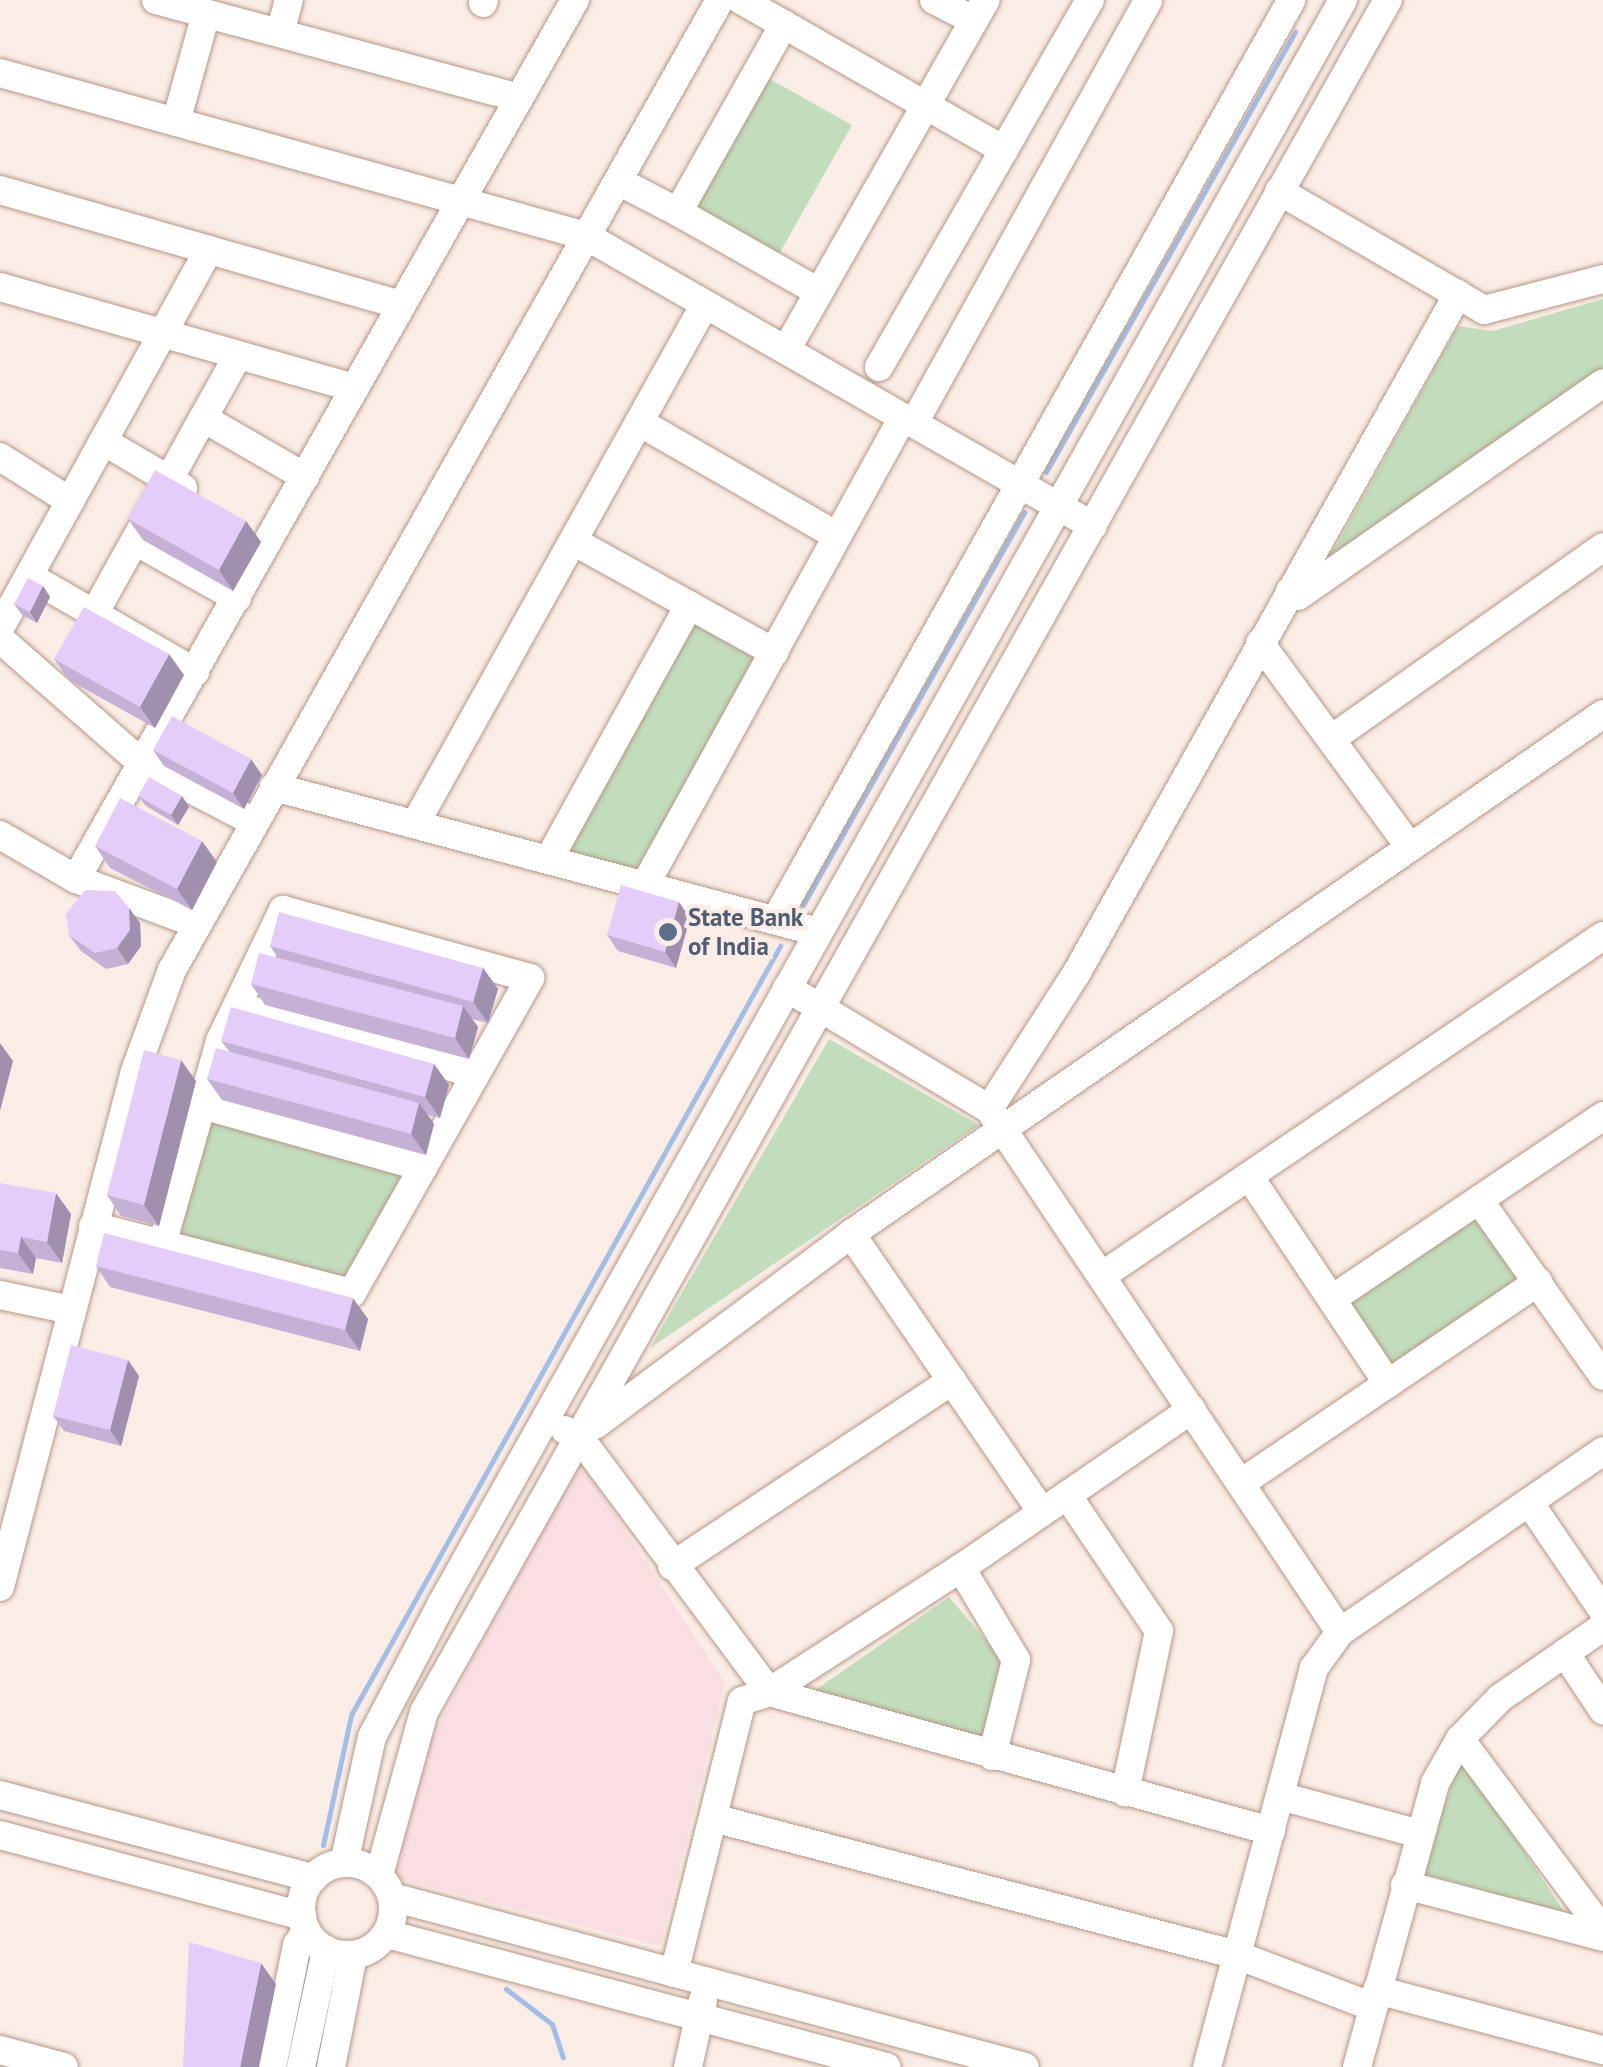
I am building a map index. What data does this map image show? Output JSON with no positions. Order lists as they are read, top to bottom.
{
  "places": ["State Bank of India"]
}
